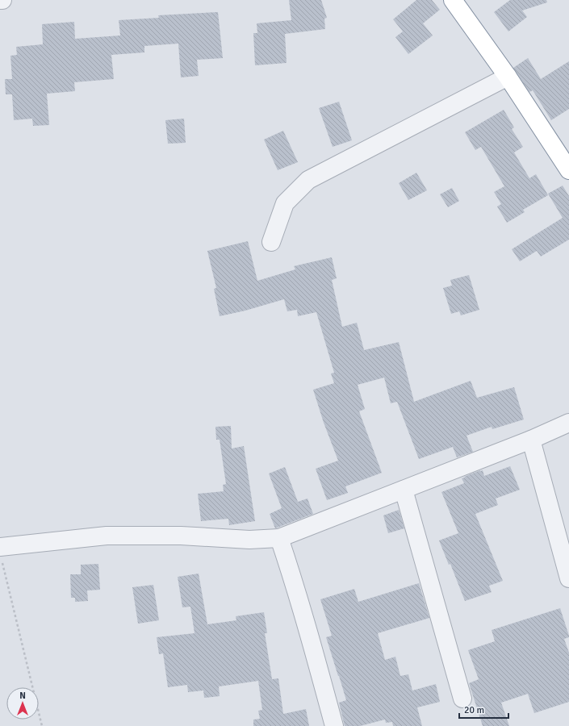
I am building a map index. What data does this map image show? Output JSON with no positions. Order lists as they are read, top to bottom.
{
  "scale_bar": "20 m",
  "north": "top"
}
